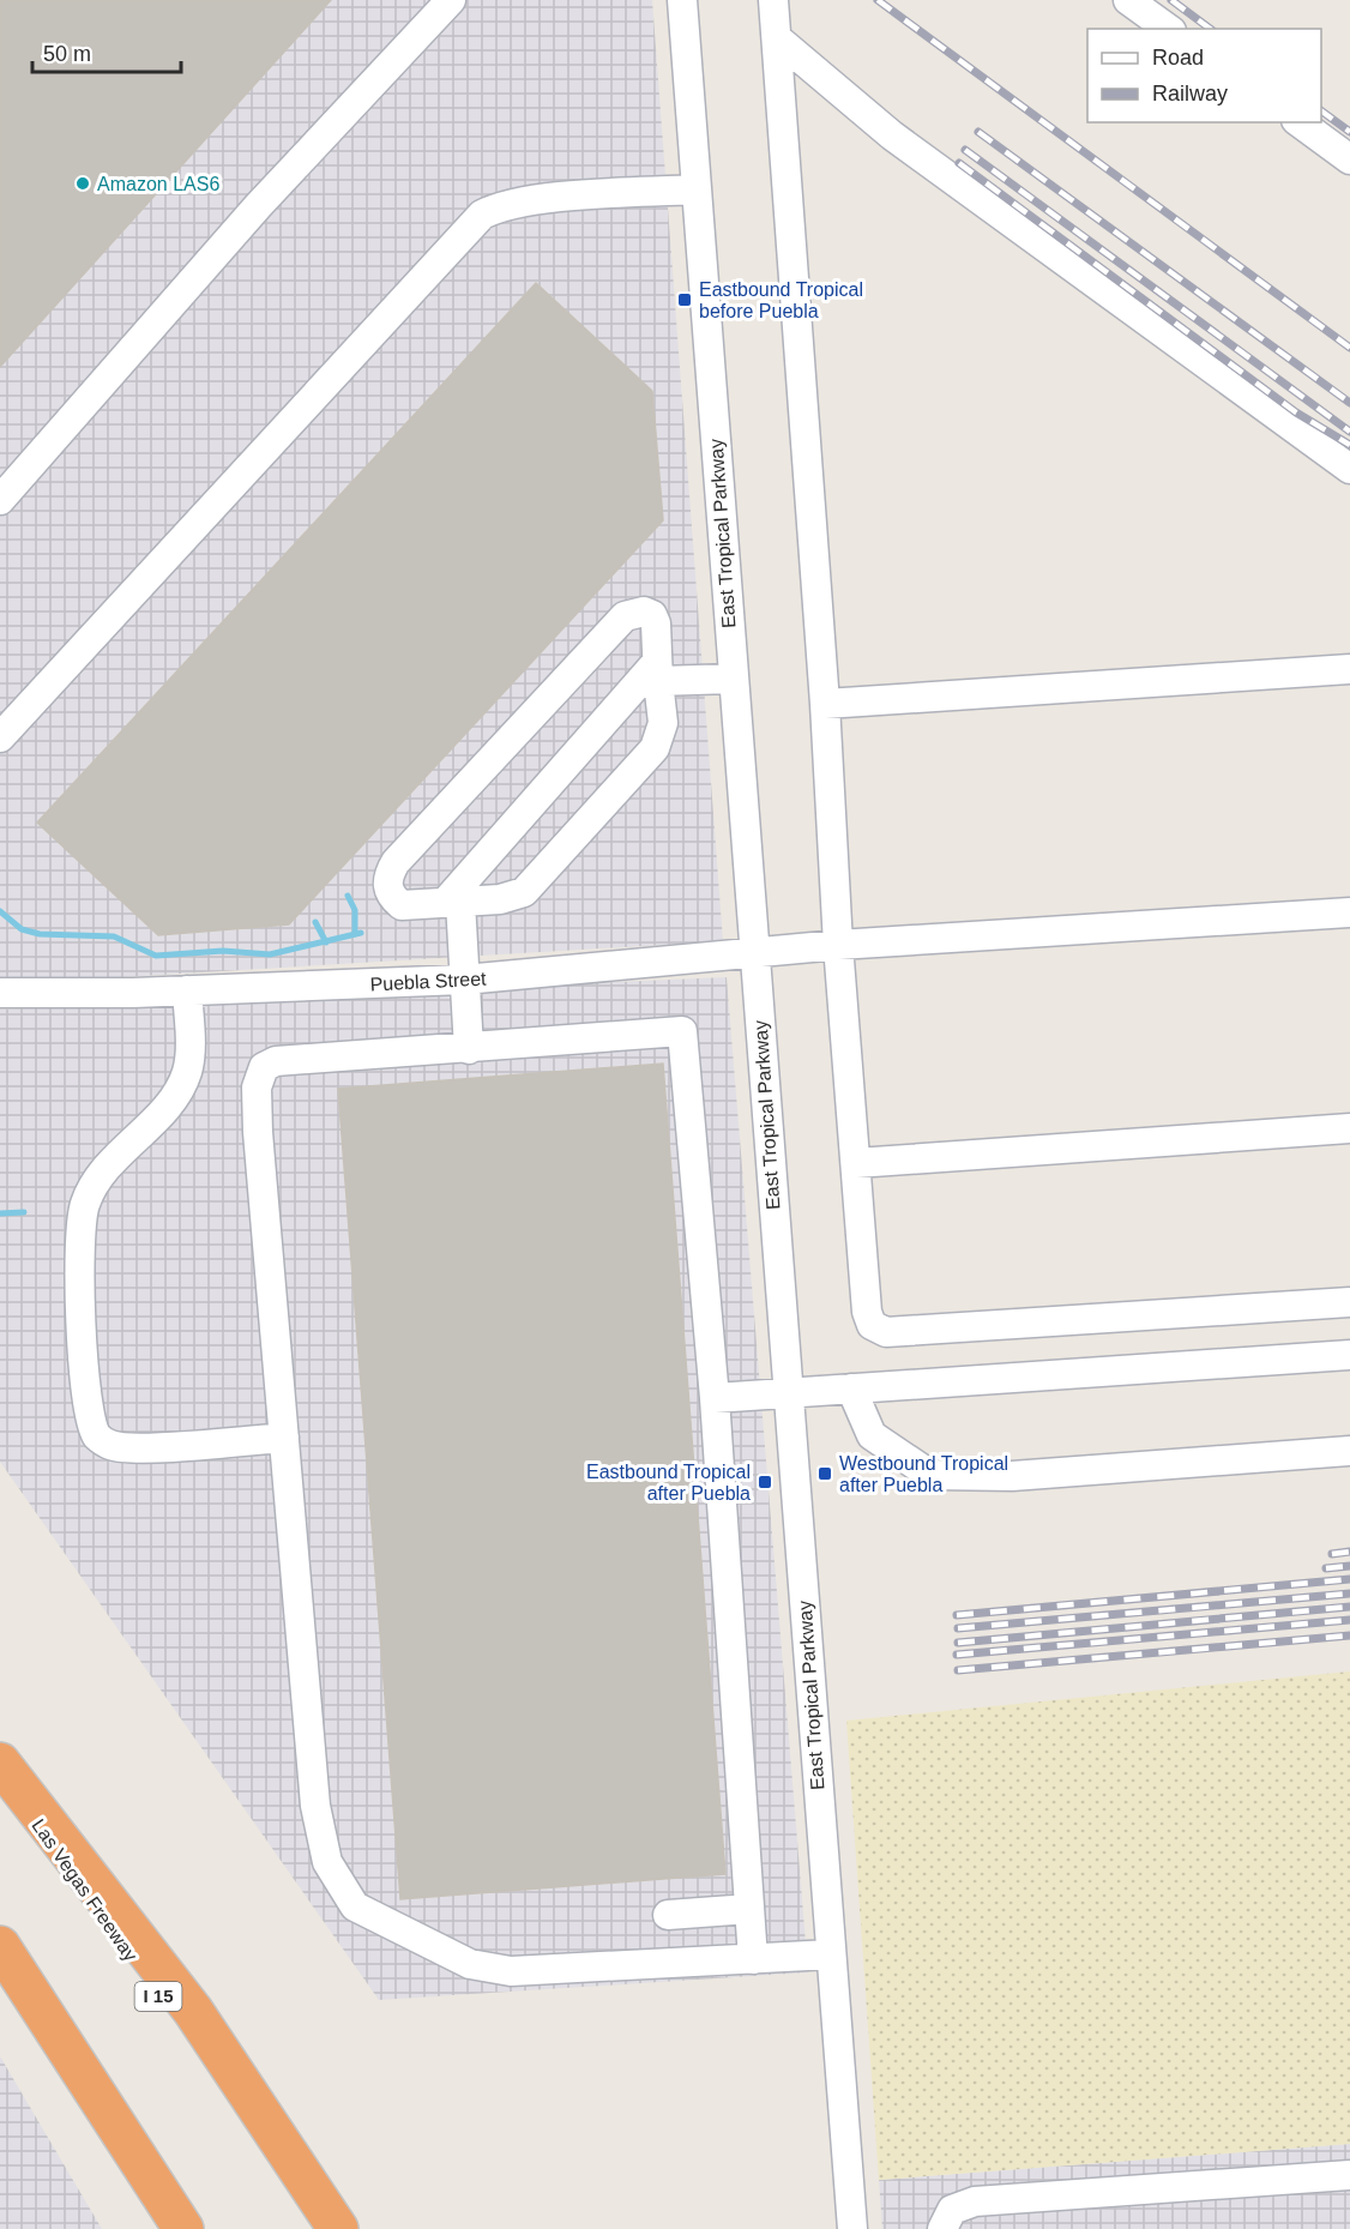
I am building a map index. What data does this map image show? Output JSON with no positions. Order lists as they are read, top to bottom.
{
  "streets": {
    "highway": ["Las Vegas Freeway", "I 15"],
    "street": ["East Tropical Parkway", "Puebla Street"]
  },
  "crossings": [
    ["East Tropical Parkway", "Puebla Street"]
  ],
  "places": {
    "other": ["Amazon LAS6"],
    "transit": ["Eastbound Tropical before Puebla", "Westbound Tropical after Puebla", "Eastbound Tropical after Puebla"]
  },
  "legend": ["Road", "Railway"],
  "scale_bar": "50 m"
}
